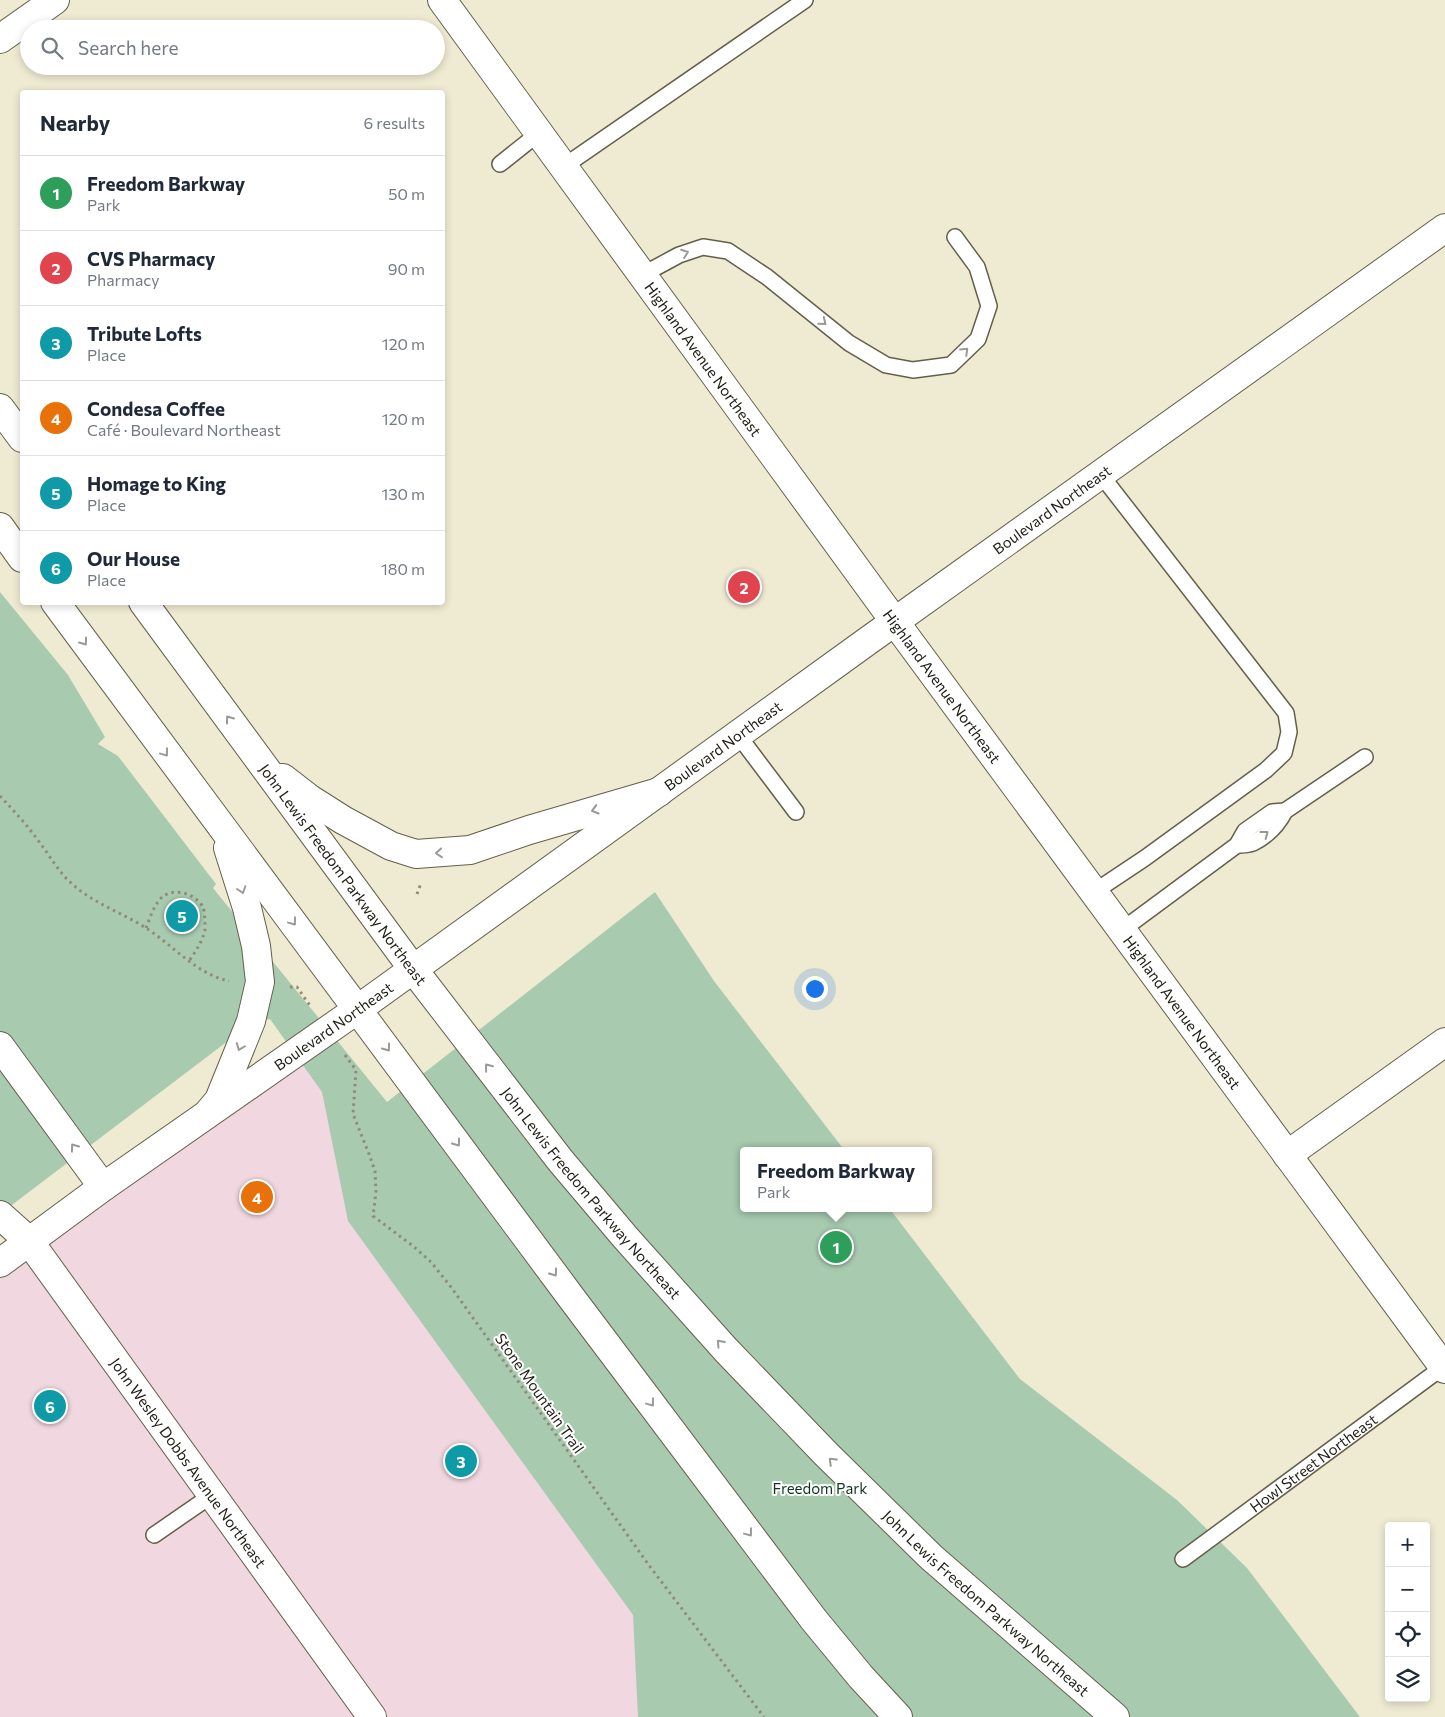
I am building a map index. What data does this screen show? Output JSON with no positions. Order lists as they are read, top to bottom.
{
  "streets": {
    "main road": [
      "Highland Avenue Northeast",
      "Boulevard Northeast",
      "John Lewis Freedom Parkway Northeast",
      "John Wesley Dobbs Avenue Northeast"
    ],
    "lane": ["Howl Street Northeast"],
    "path": ["Stone Mountain Trail"]
  },
  "crossings": [
    ["Highland Avenue Northeast", "Boulevard Northeast"],
    ["Highland Avenue Northeast", "Howl Street Northeast"],
    ["Boulevard Northeast", "John Lewis Freedom Parkway Northeast"],
    ["Boulevard Northeast", "John Wesley Dobbs Avenue Northeast"]
  ],
  "parks": ["Freedom Park"],
  "page": {
    "search": "Search here",
    "heading": ["Nearby", "6 results"],
    "list": [
      {
        "mark": "1",
        "name": "Freedom Barkway",
        "note": "Park",
        "value": "50 m"
      },
      {
        "mark": "2",
        "name": "CVS Pharmacy",
        "note": "Pharmacy",
        "value": "90 m"
      },
      {
        "mark": "3",
        "name": "Tribute Lofts",
        "note": "Place",
        "value": "120 m"
      },
      {
        "mark": "4",
        "name": "Condesa Coffee",
        "note": "Café · Boulevard Northeast",
        "value": "120 m"
      },
      {
        "mark": "5",
        "name": "Homage to King",
        "note": "Place",
        "value": "130 m"
      },
      {
        "mark": "6",
        "name": "Our House",
        "note": "Place",
        "value": "180 m"
      }
    ],
    "pins": [
      "2",
      "5",
      "4",
      "1",
      "6",
      "3"
    ],
    "popup": ["Freedom Barkway", "Park"],
    "map_buttons": ["+", "−"]
  }
}
